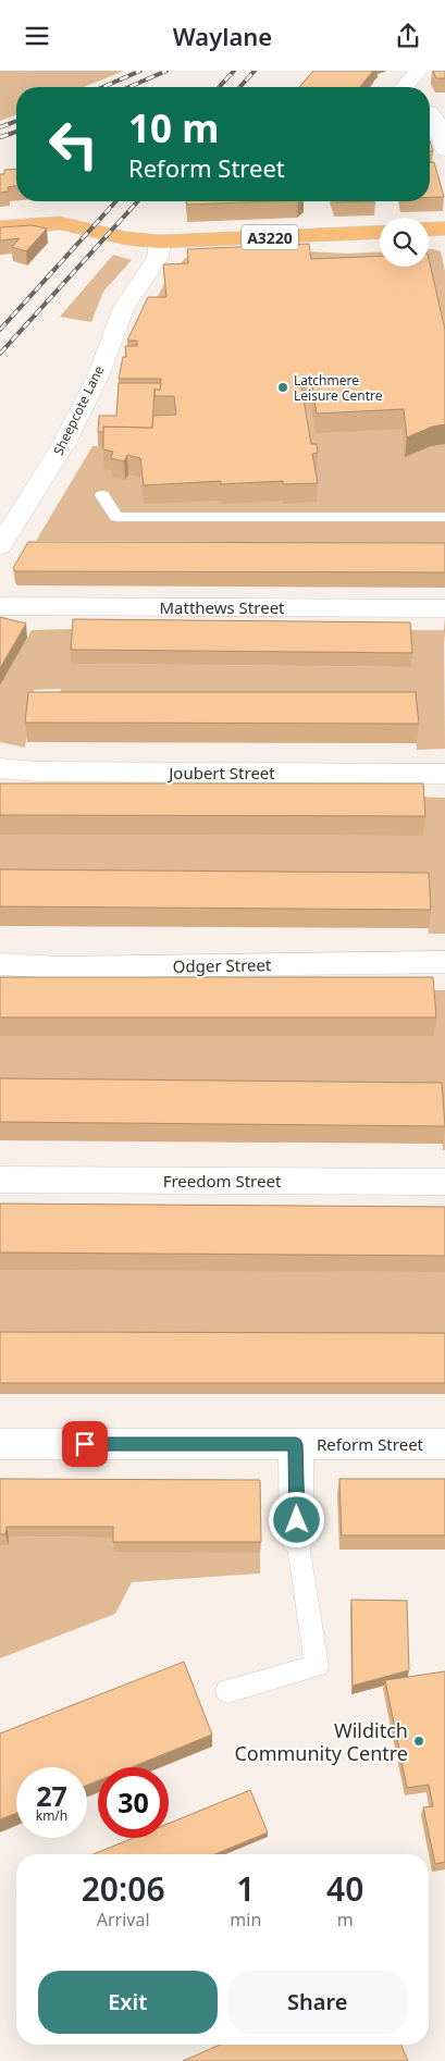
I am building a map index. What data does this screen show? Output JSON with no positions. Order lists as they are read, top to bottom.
{
  "streets": {
    "highway": ["A3220"],
    "street": [
      "Sheepcote Lane",
      "Matthews Street",
      "Joubert Street",
      "Odger Street",
      "Freedom Street",
      "Reform Street"
    ]
  },
  "crossings": [
    ["A3220", "Sheepcote Lane"]
  ],
  "places": ["Latchmere Leisure Centre", "Wilditch Community Centre"],
  "page": {
    "header": "Waylane",
    "turn": ["10 m", "Reform Street"],
    "speed": "27 km/h",
    "limit": "30",
    "eta": [
      "20:06",
      "Arrival",
      "1",
      "min",
      "40",
      "m"
    ],
    "buttons": ["Exit", "Share"]
  }
}
